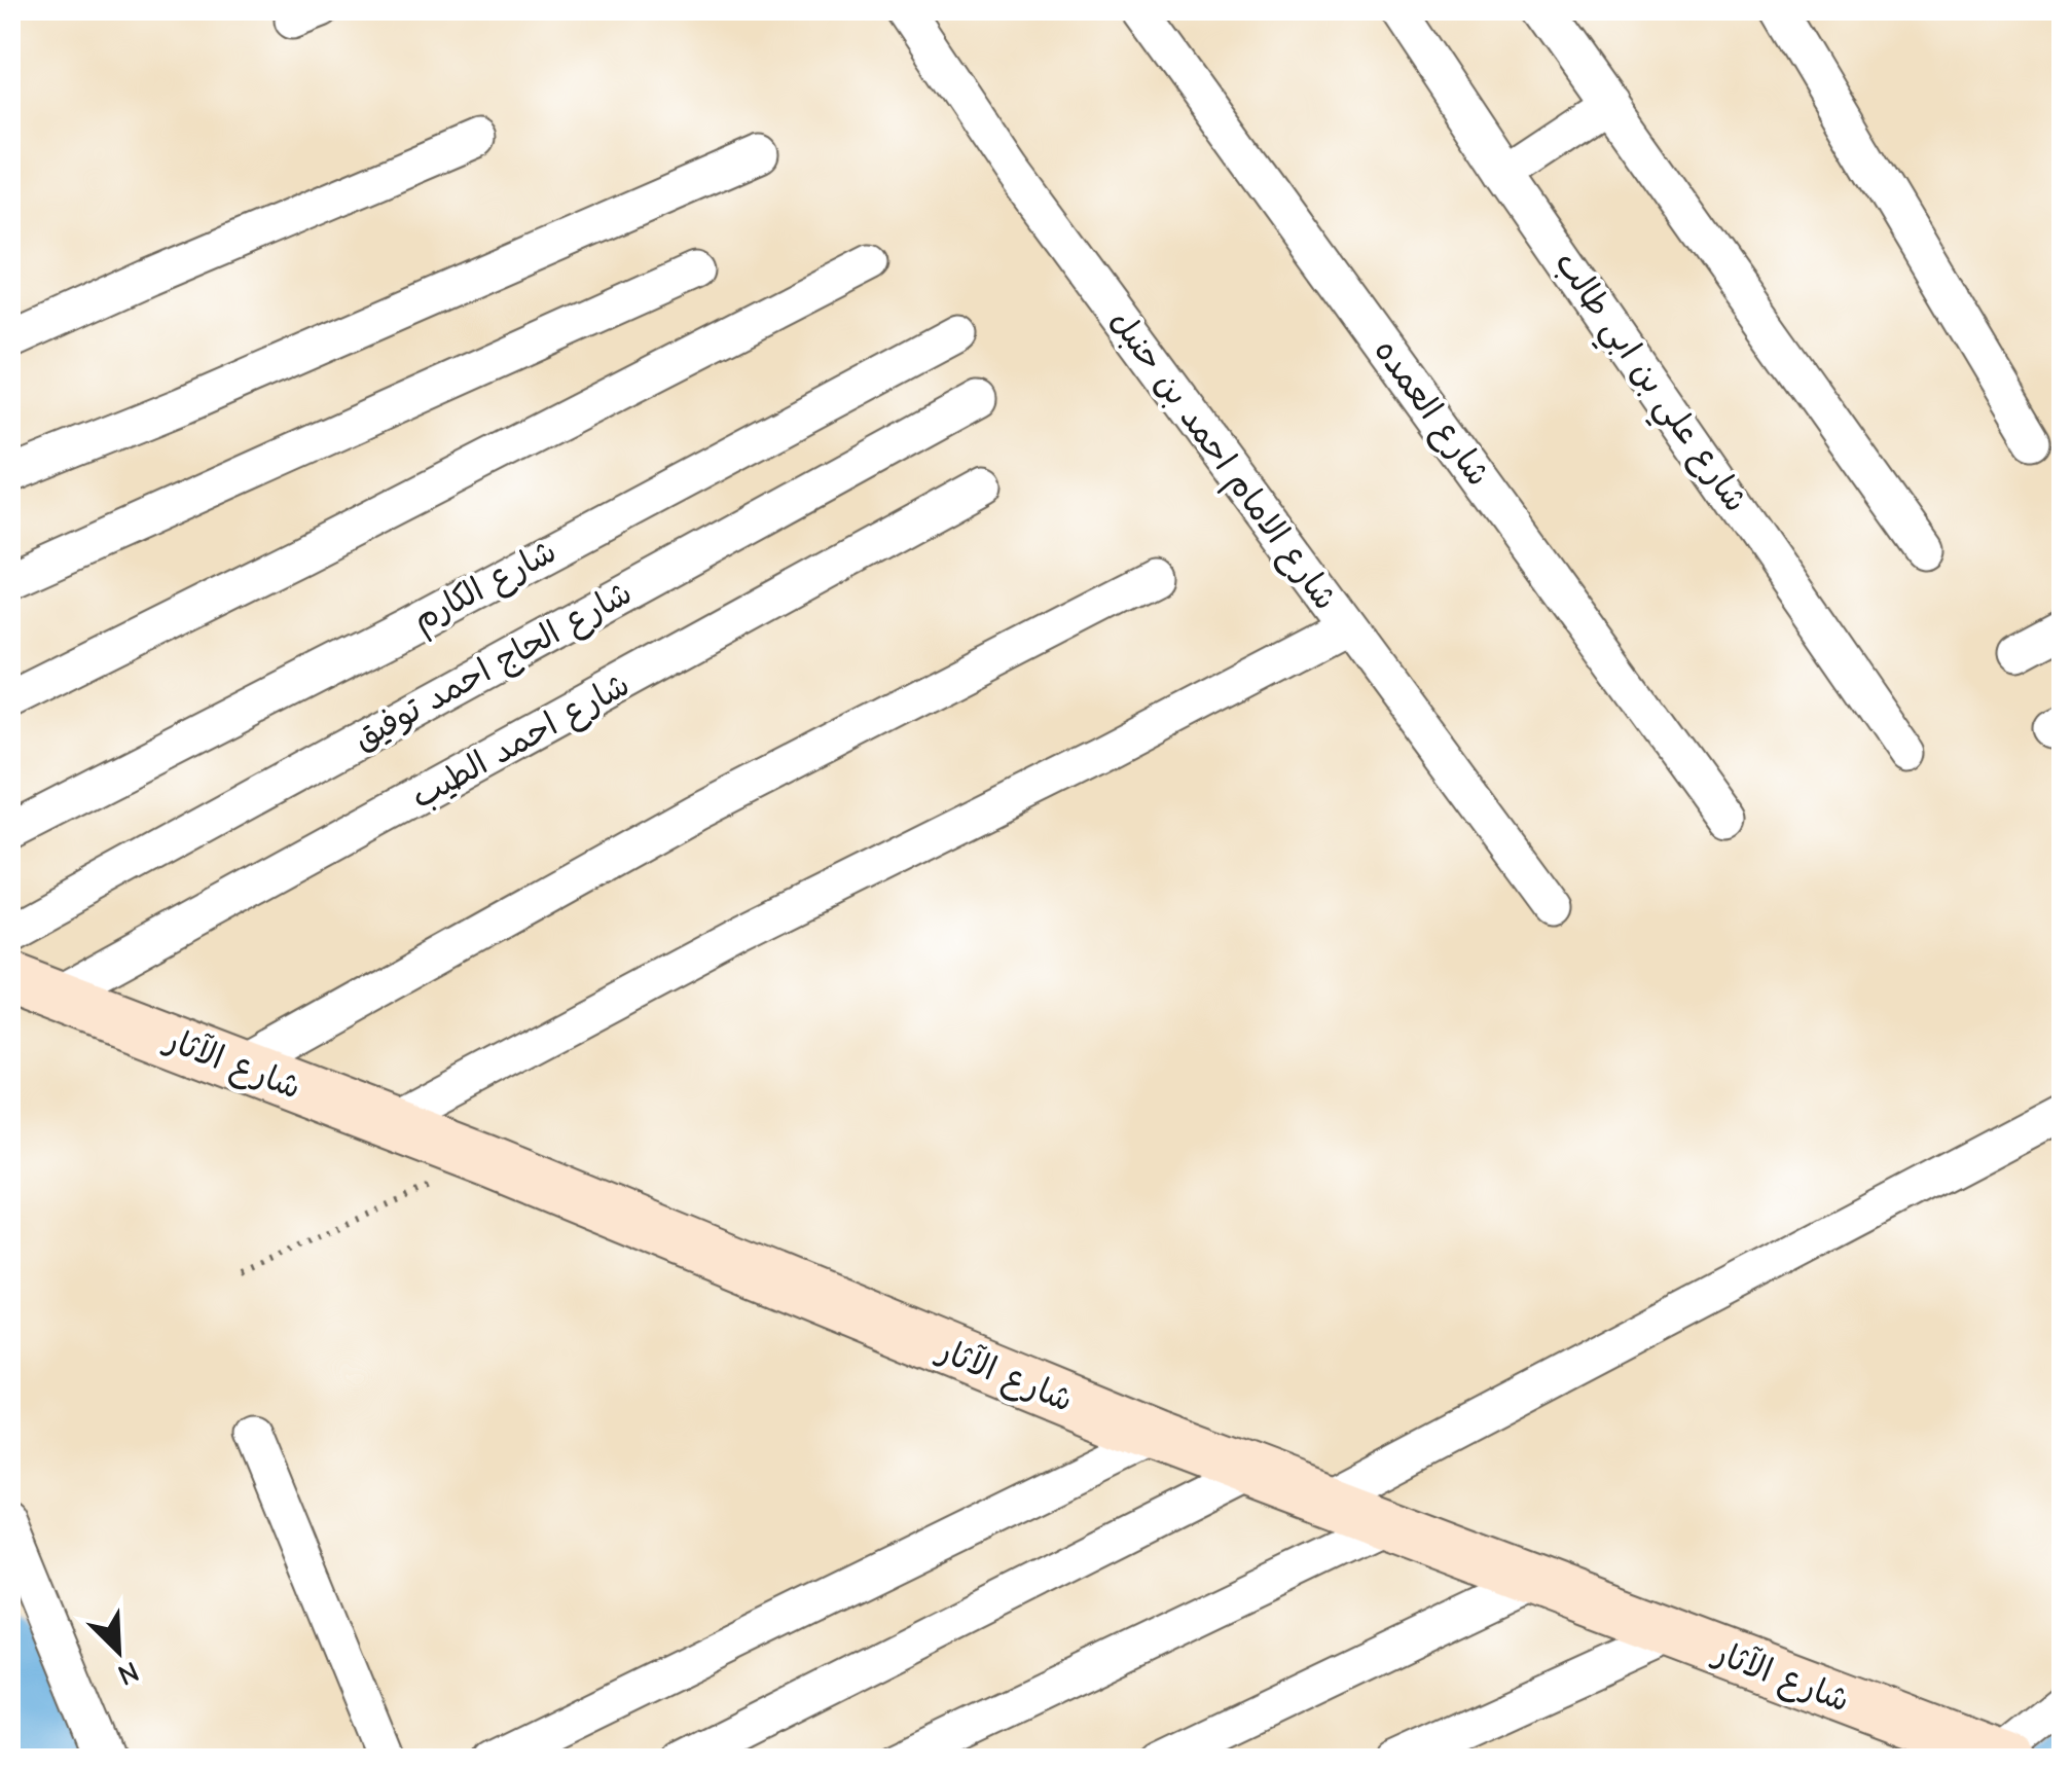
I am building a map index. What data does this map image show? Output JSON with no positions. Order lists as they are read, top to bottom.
{
  "streets": {
    "main road": ["شارع الآثار"],
    "street": [
      "شارع علي بن ابي طالب",
      "شارع العمده",
      "شارع الامام احمد بن حنبل",
      "شارع الكارم",
      "شارع الحاج احمد توفيق",
      "شارع احمد الطيب"
    ]
  },
  "crossings": [
    ["شارع احمد الطيب", "شارع الآثار"]
  ],
  "north": "bottom right"
}
